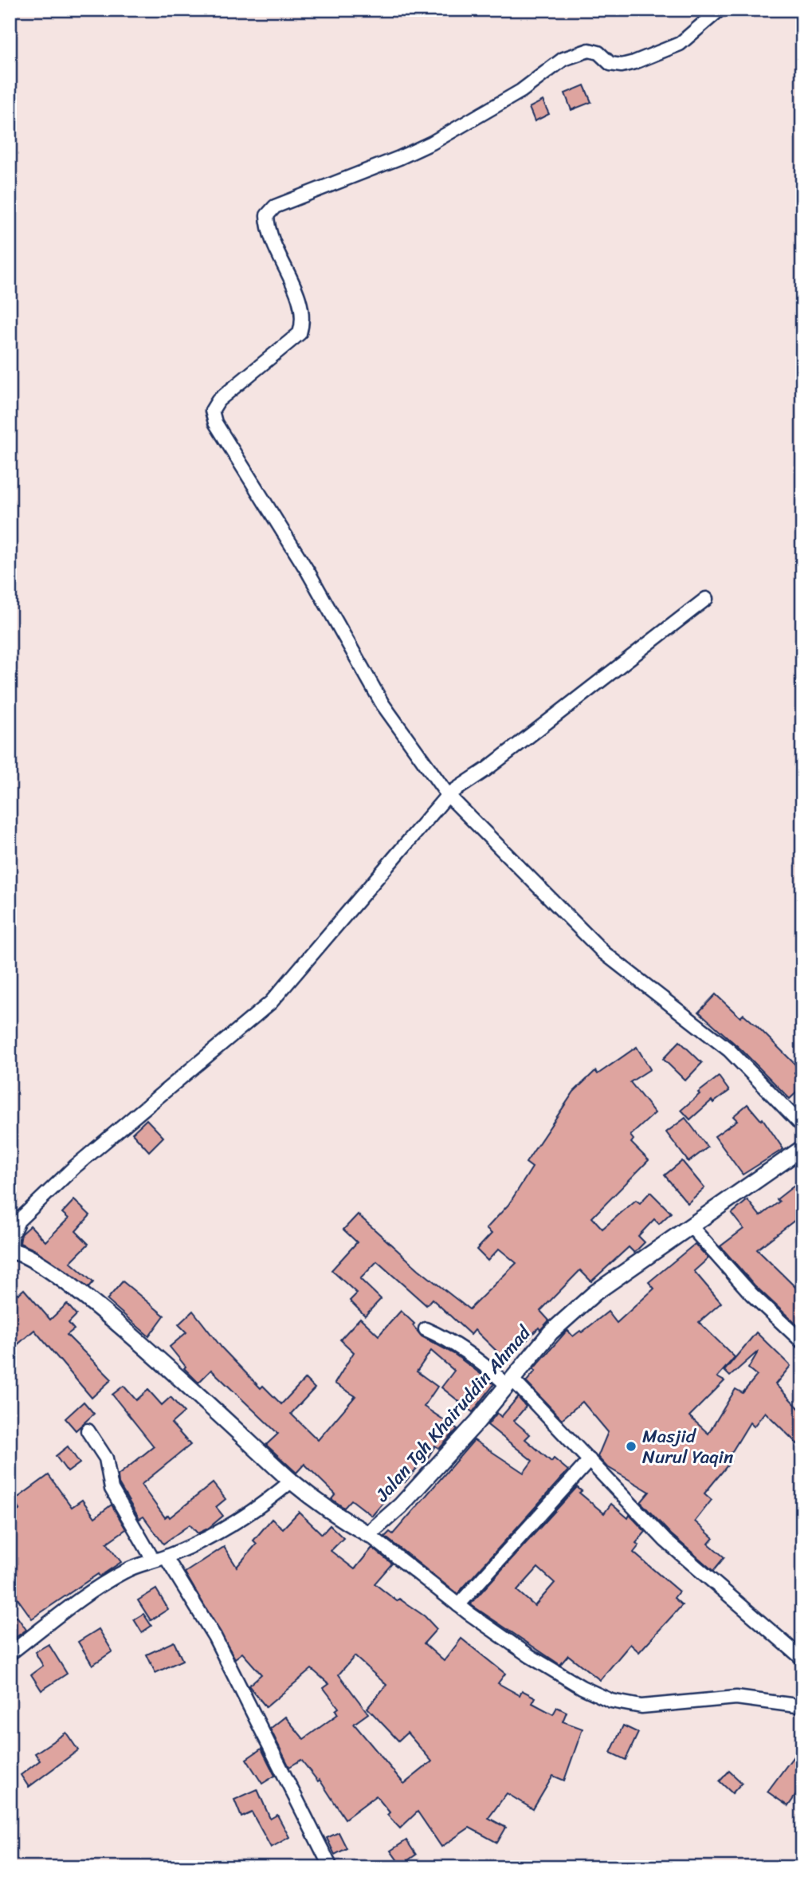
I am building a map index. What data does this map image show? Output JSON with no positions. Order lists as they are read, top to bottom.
{
  "streets": {
    "street": ["Jalan Tgh Khairuddin Ahmad"]
  },
  "places": ["Masjid Nurul Yaqin"]
}
